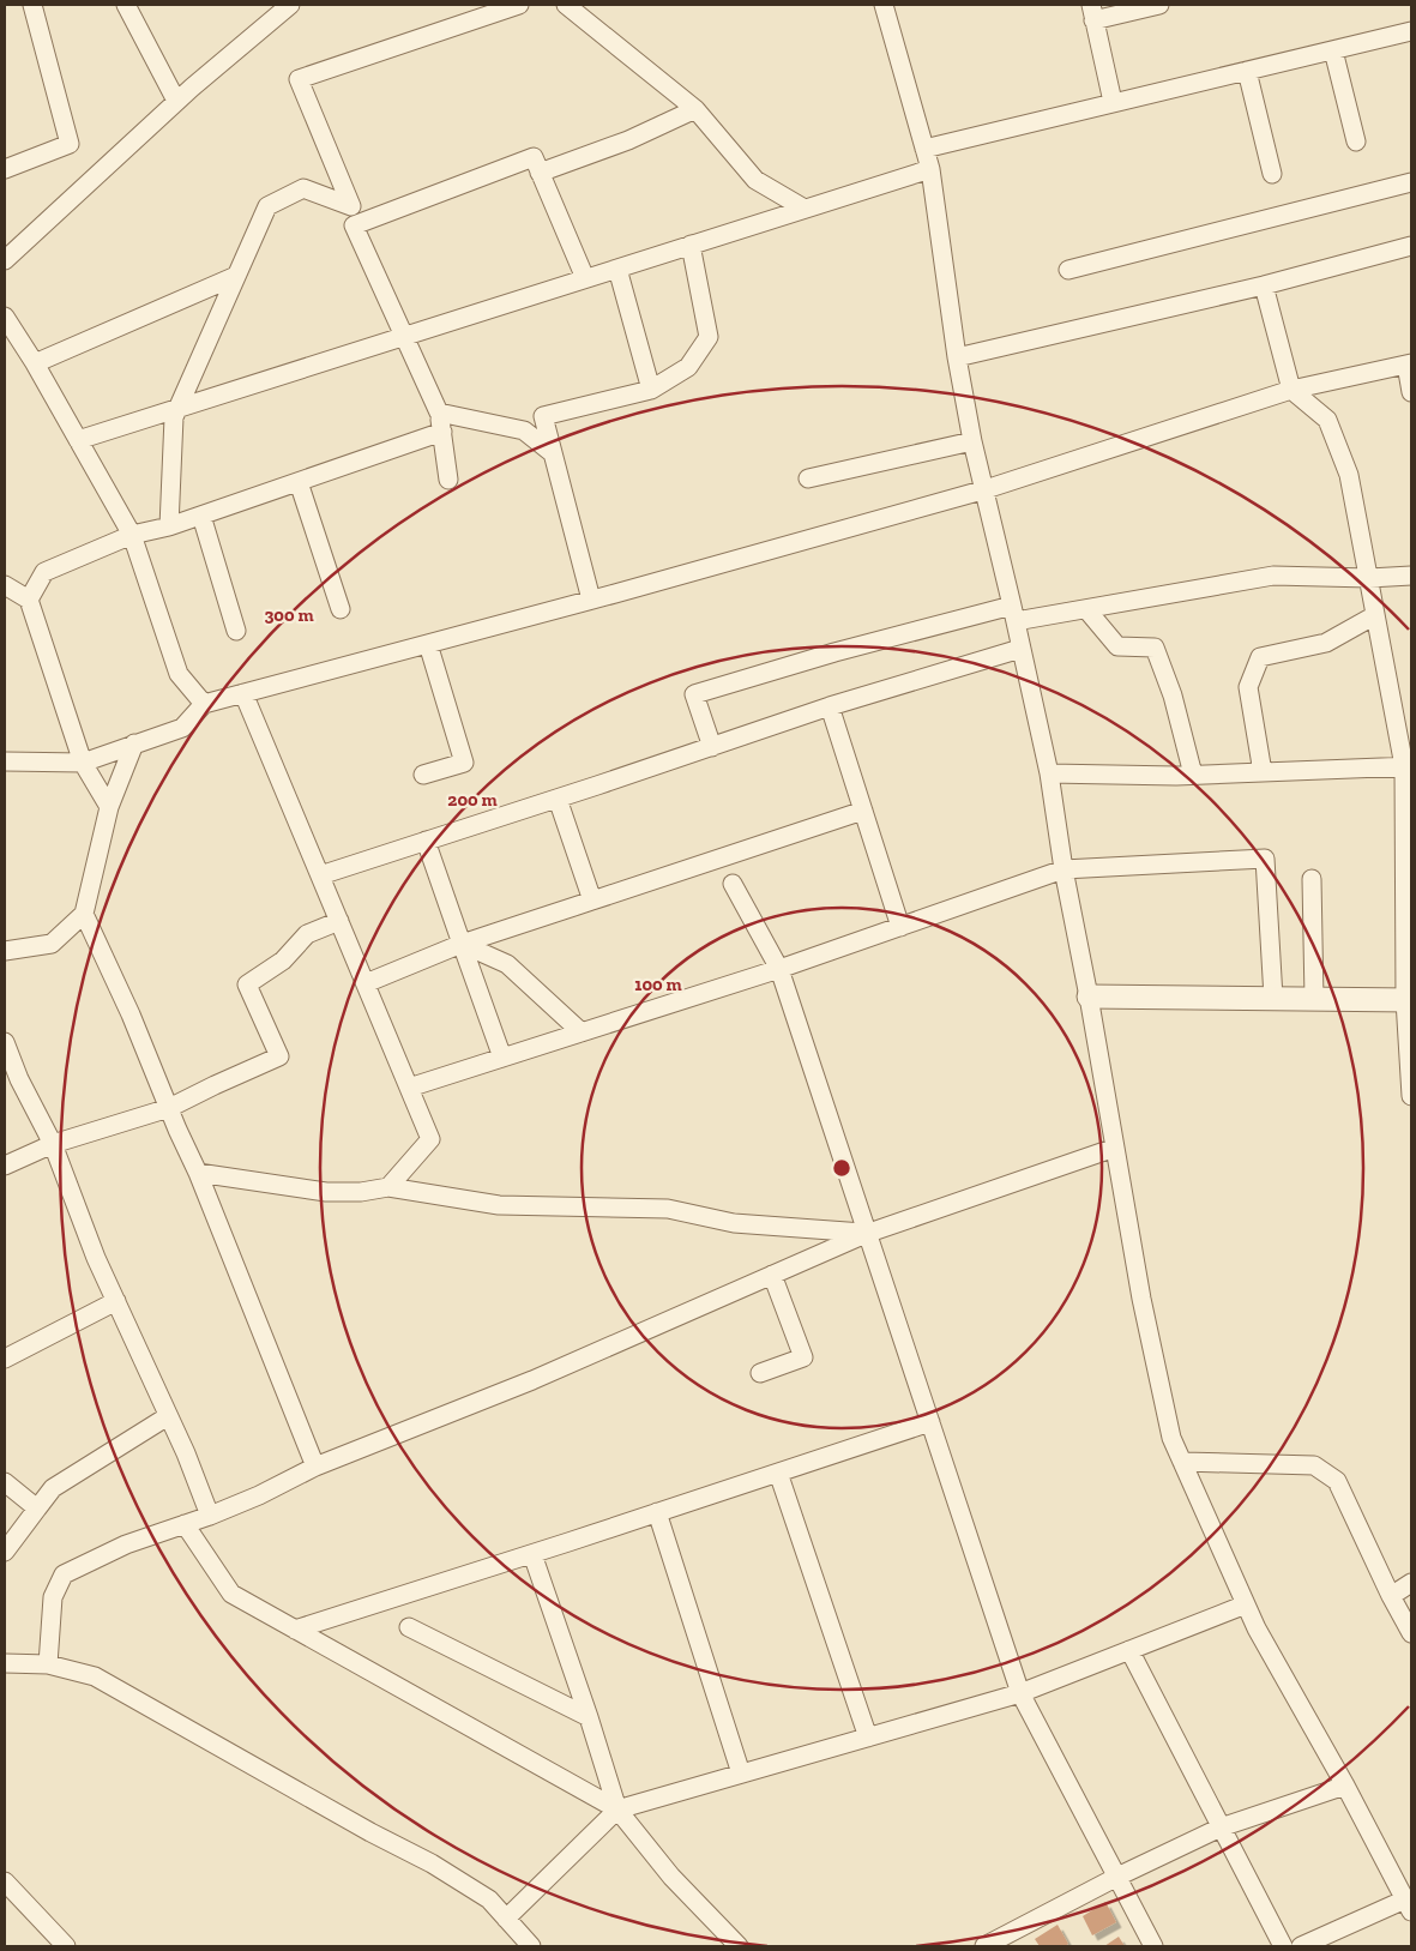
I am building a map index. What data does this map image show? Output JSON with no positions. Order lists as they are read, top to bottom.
{
  "rings": ["300 m", "200 m", "100 m"]
}
